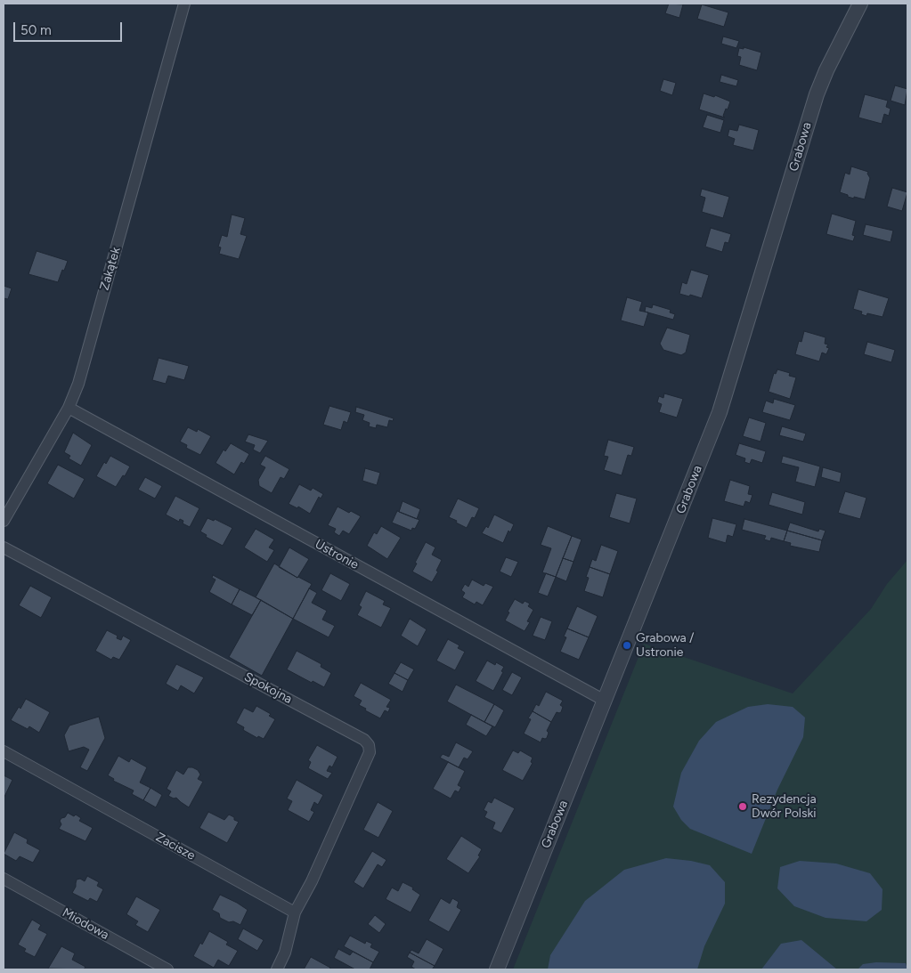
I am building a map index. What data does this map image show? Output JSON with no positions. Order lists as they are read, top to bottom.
{
  "streets": {
    "street": [
      "Grabowa",
      "Zakątek",
      "Ustronie",
      "Spokojna",
      "Zacisze",
      "Miodowa"
    ]
  },
  "crossings": [
    ["Grabowa", "Ustronie"],
    ["Zakątek", "Ustronie"],
    ["Spokojna", "Zacisze"]
  ],
  "places": ["Grabowa / Ustronie", "Rezydencja Dwór Polski"],
  "scale_bar": "50 m"
}
